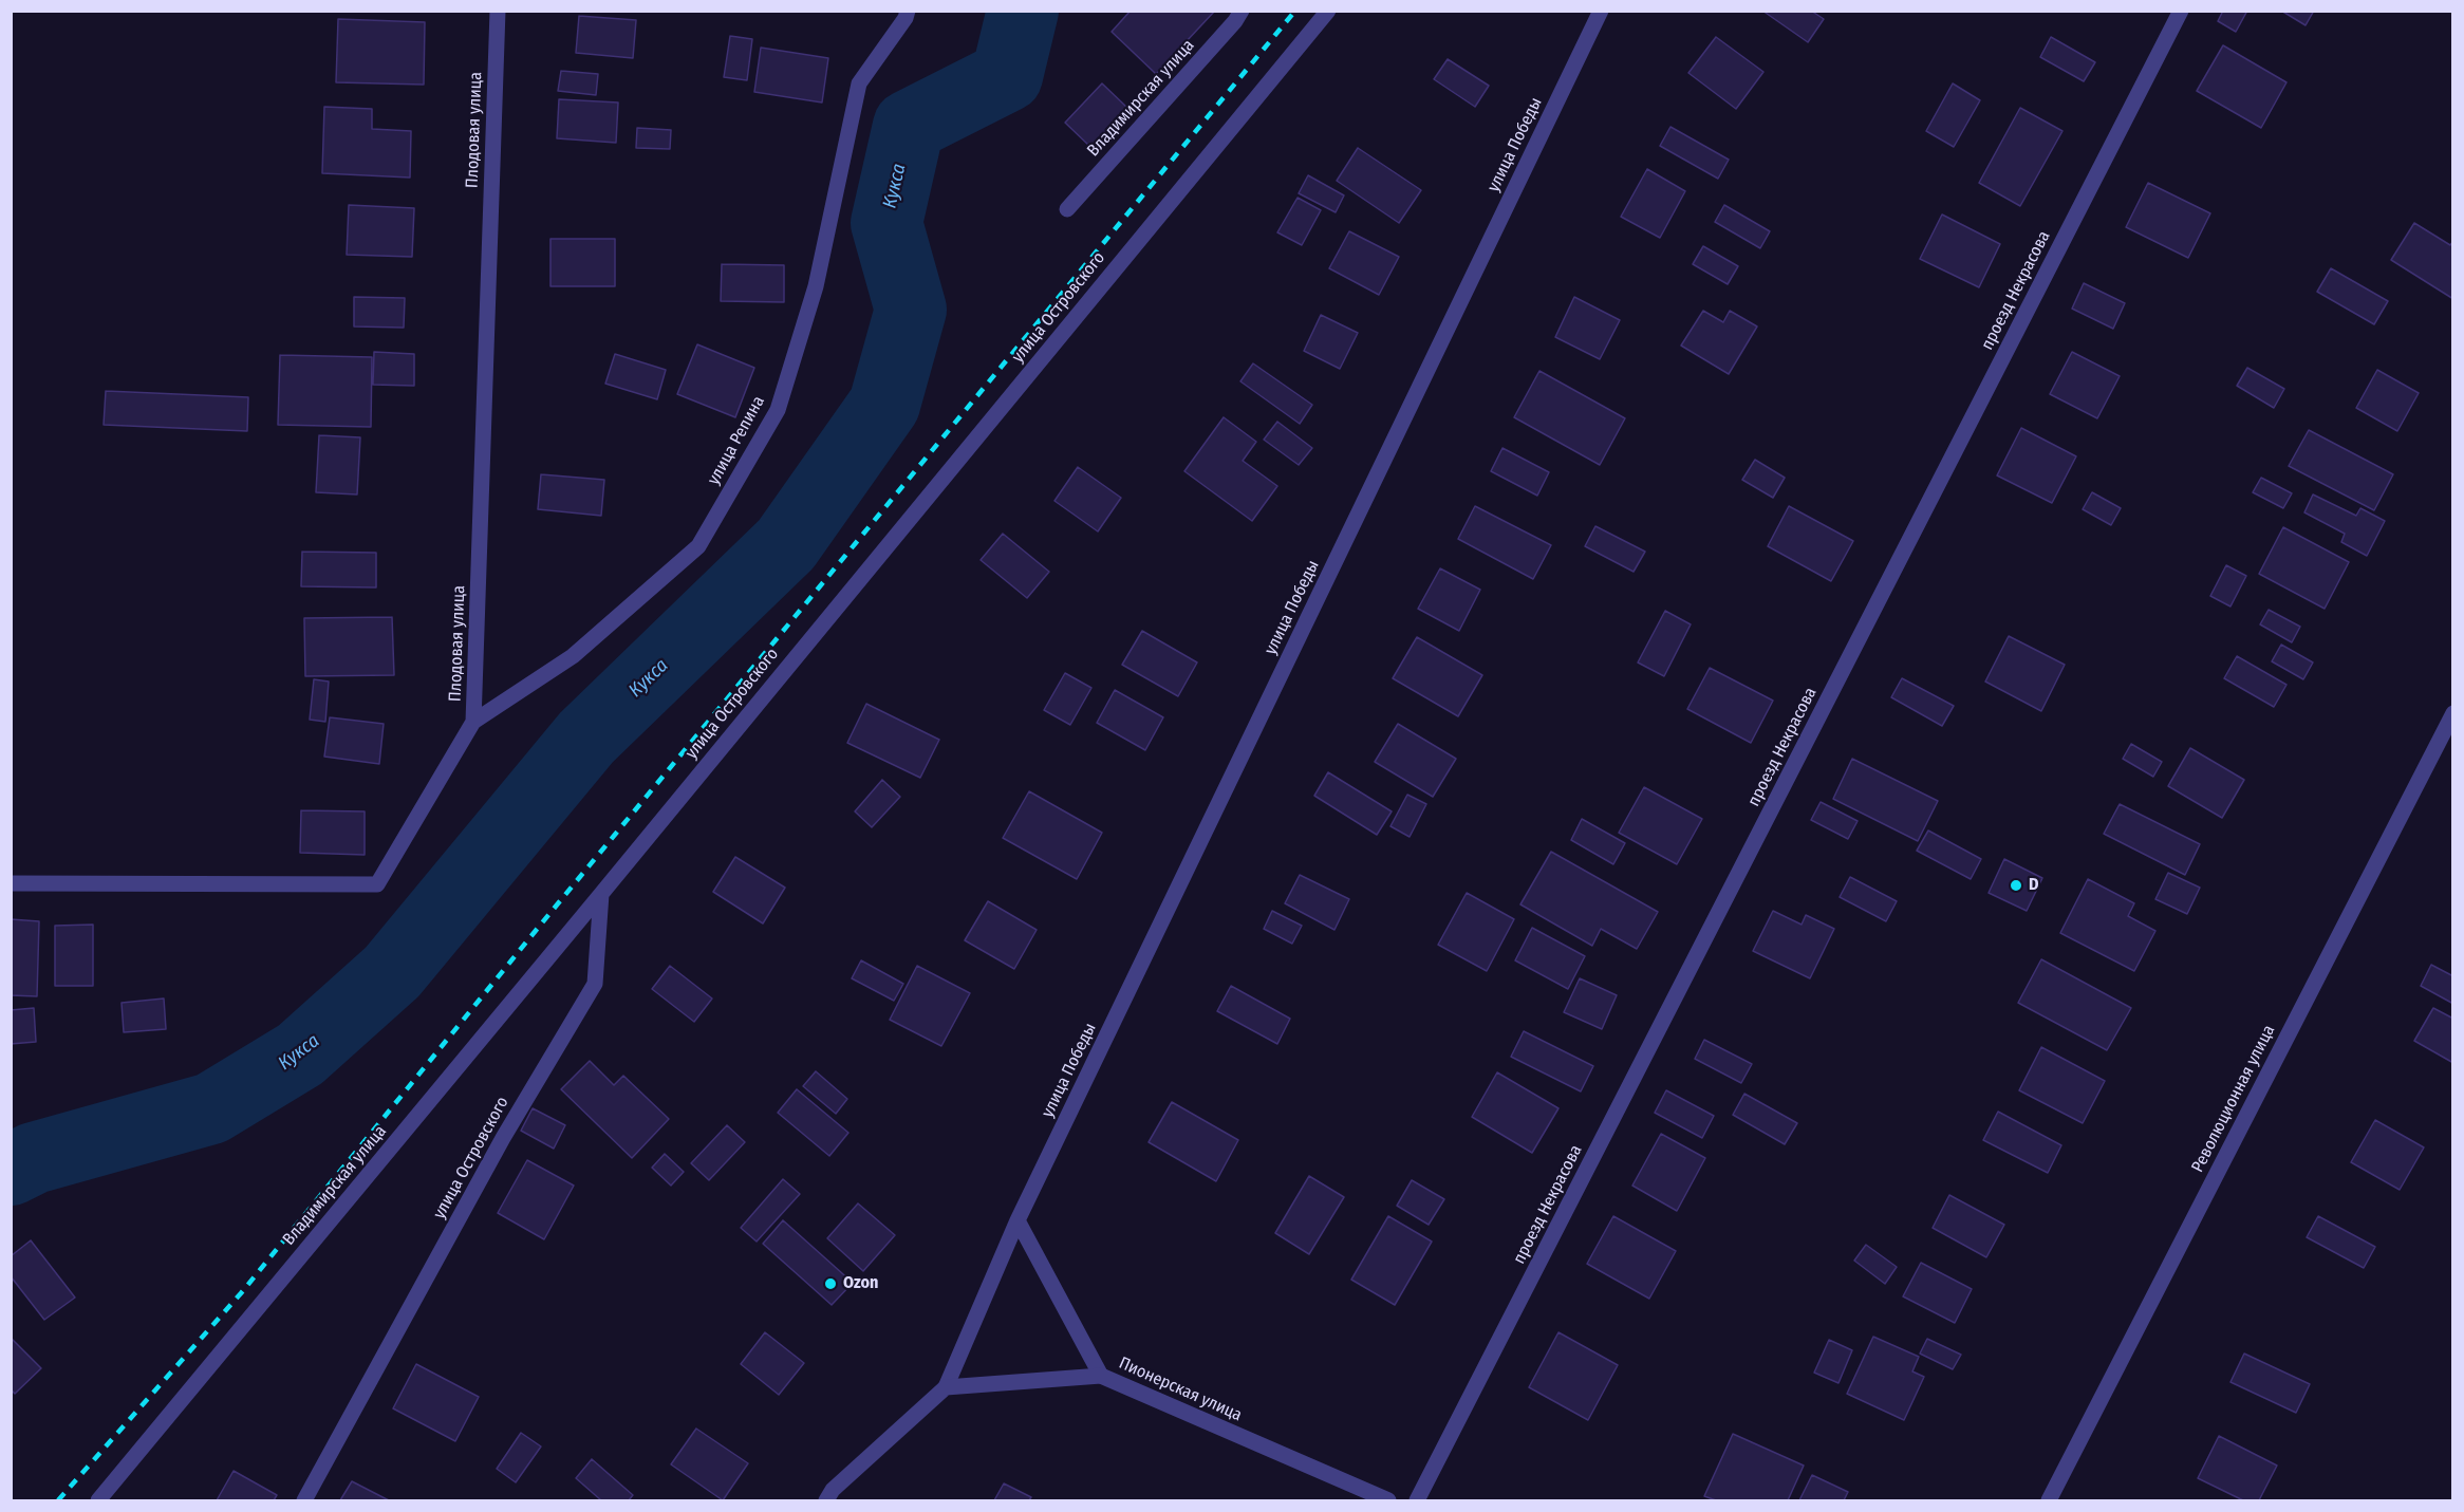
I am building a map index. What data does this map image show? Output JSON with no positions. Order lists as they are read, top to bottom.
{
  "streets": {
    "street": [
      "Владимирская улица",
      "Плодовая улица",
      "улица Победы",
      "проезд Некрасова",
      "улица Островского",
      "улица Репина",
      "Революционная улица",
      "Пионерская улица"
    ]
  },
  "crossings": [
    ["Владимирская улица", "улица Островского"],
    ["Плодовая улица", "улица Репина"],
    ["улица Победы", "Пионерская улица"]
  ],
  "water": ["Кукса"],
  "places": ["D", "Ozon"]
}
